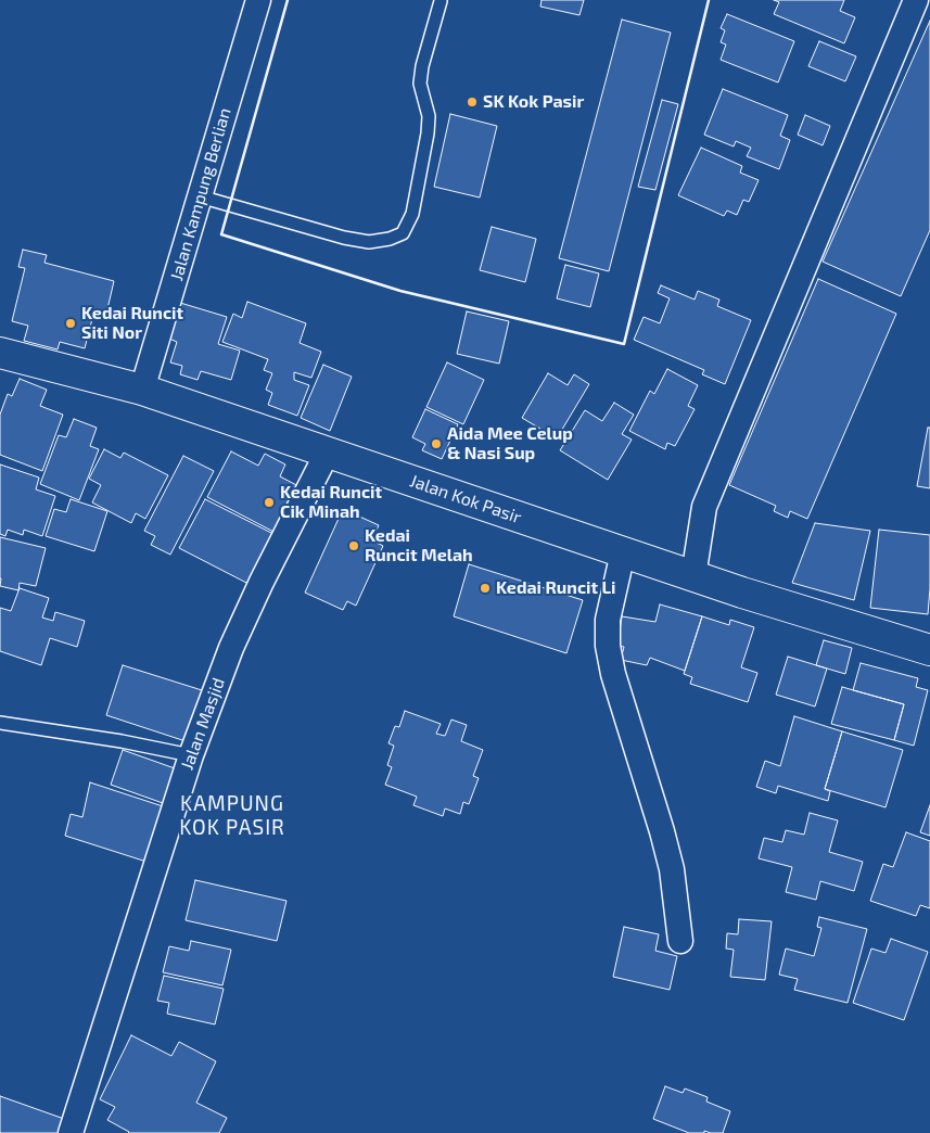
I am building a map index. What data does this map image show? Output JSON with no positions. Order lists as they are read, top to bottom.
{
  "streets": {
    "street": ["Jalan Kampung Berlian", "Jalan Kok Pasir", "Jalan Masjid"]
  },
  "crossings": [
    ["Jalan Kampung Berlian", "Jalan Kok Pasir"],
    ["Jalan Kok Pasir", "Jalan Masjid"]
  ],
  "districts": ["KAMPUNG KOK PASIR"],
  "places": [
    "SK Kok Pasir",
    "Kedai Runcit Siti Nor",
    "Aida Mee Celup & Nasi Sup",
    "Kedai Runcit Cik Minah",
    "Kedai Runcit Melah",
    "Kedai Runcit Li"
  ]
}
